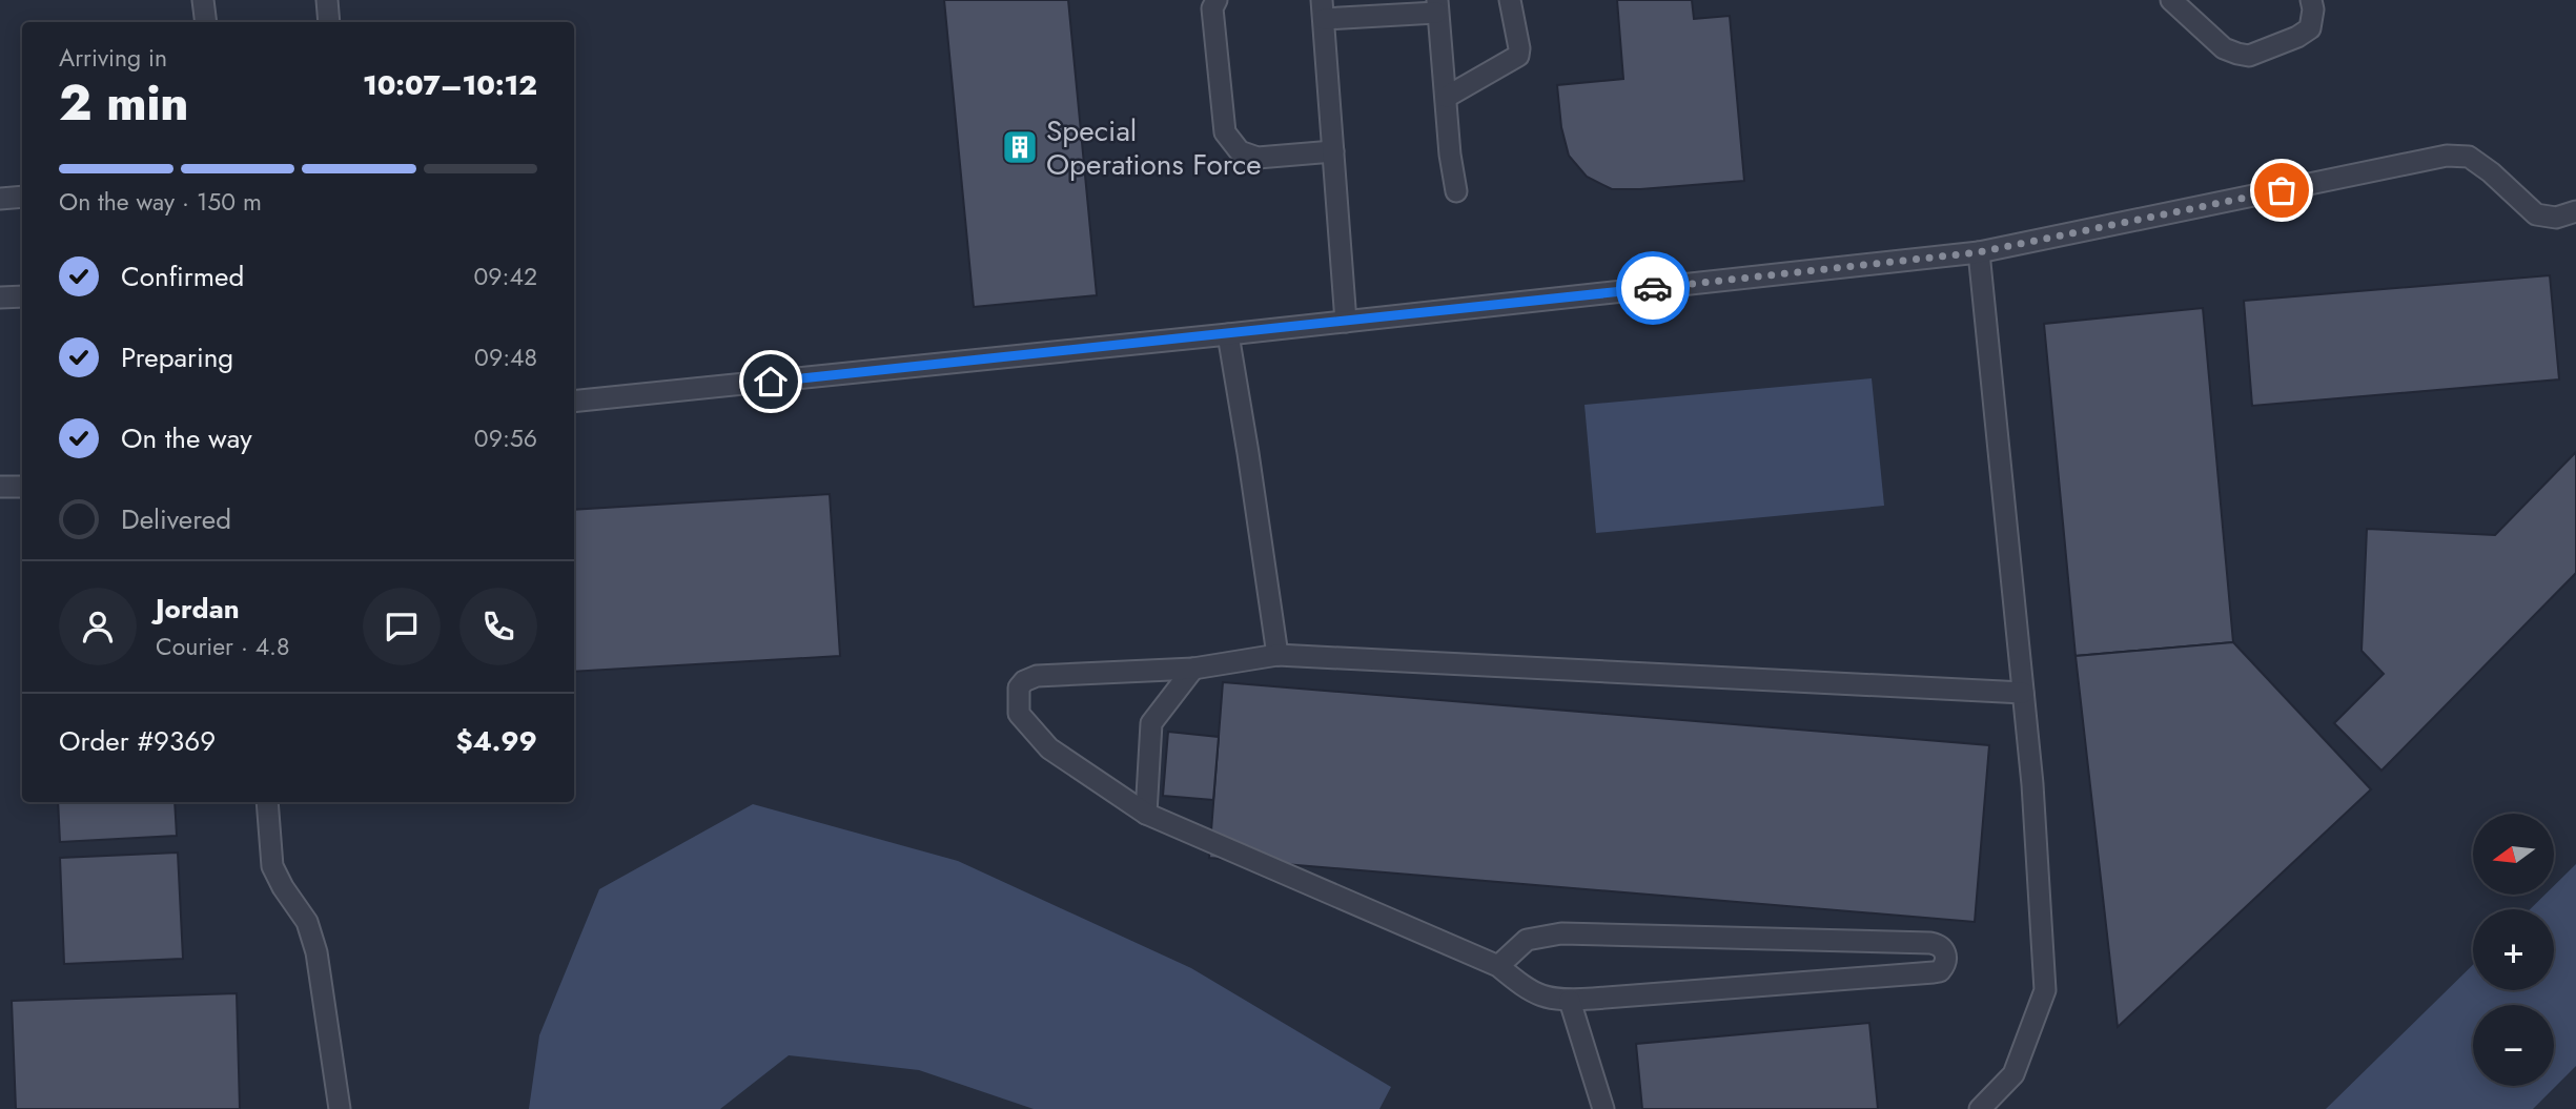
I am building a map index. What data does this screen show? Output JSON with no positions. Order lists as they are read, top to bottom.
{
  "places": {
    "building": ["Special Operations Force"]
  },
  "north": "left",
  "page": {
    "heading": ["2 min", "Arriving in", "10:07–10:12"],
    "panel": [
      "Jordan",
      "Courier · 4.8",
      "Order #9369",
      "$4.99"
    ],
    "bar": "On the way · 150 m",
    "list": [
      ["Confirmed", "09:42"],
      ["Preparing", "09:48"],
      ["On the way", "09:56"],
      "Delivered"
    ],
    "map_buttons": ["+", "−"]
  }
}
